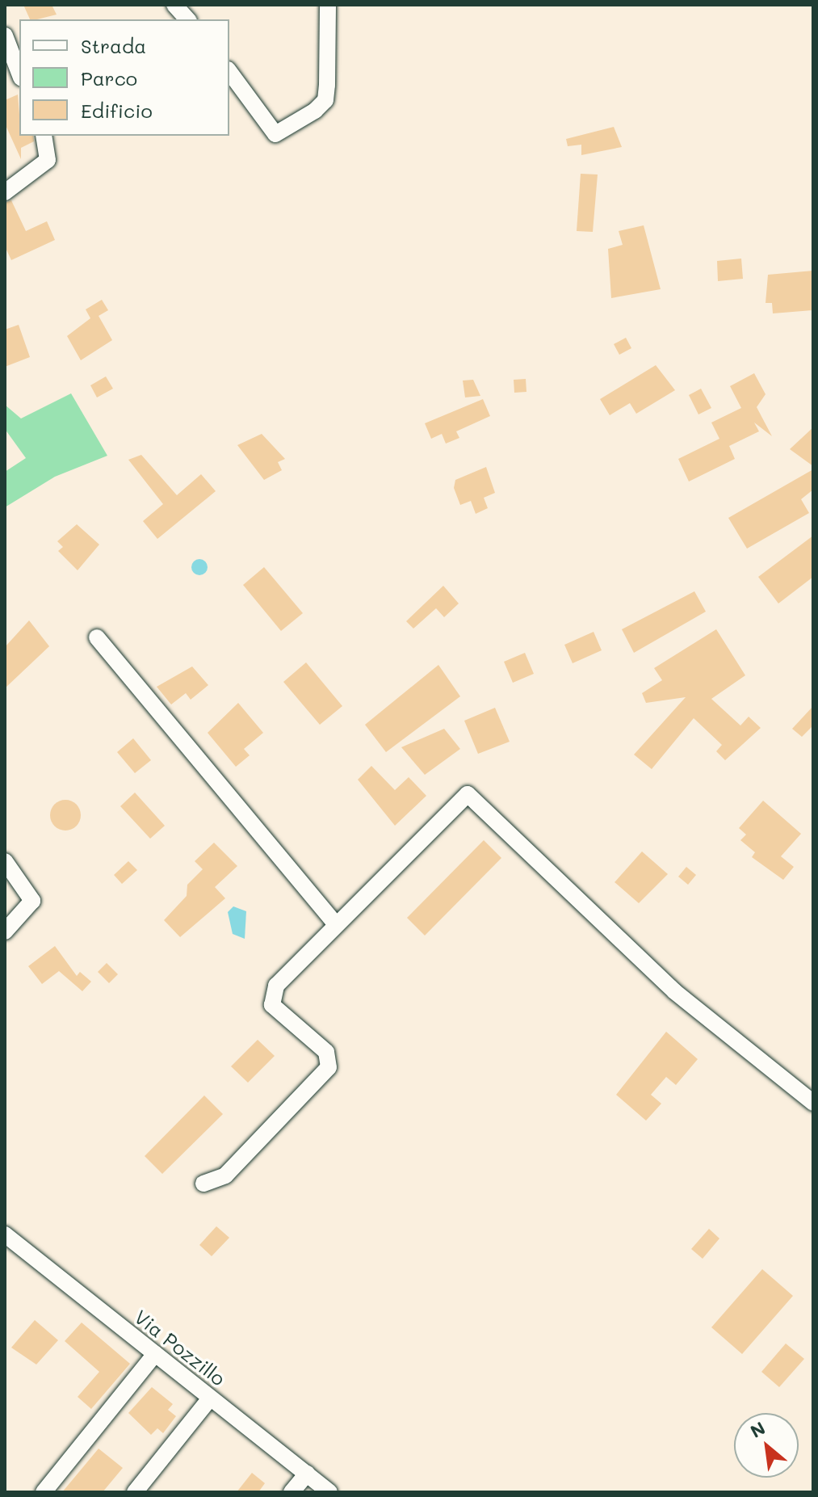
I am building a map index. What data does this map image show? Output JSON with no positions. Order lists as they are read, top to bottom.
{
  "streets": {
    "street": ["Via Pozzillo"]
  },
  "legend": ["Strada", "Parco", "Edificio"],
  "north": "top left"
}
